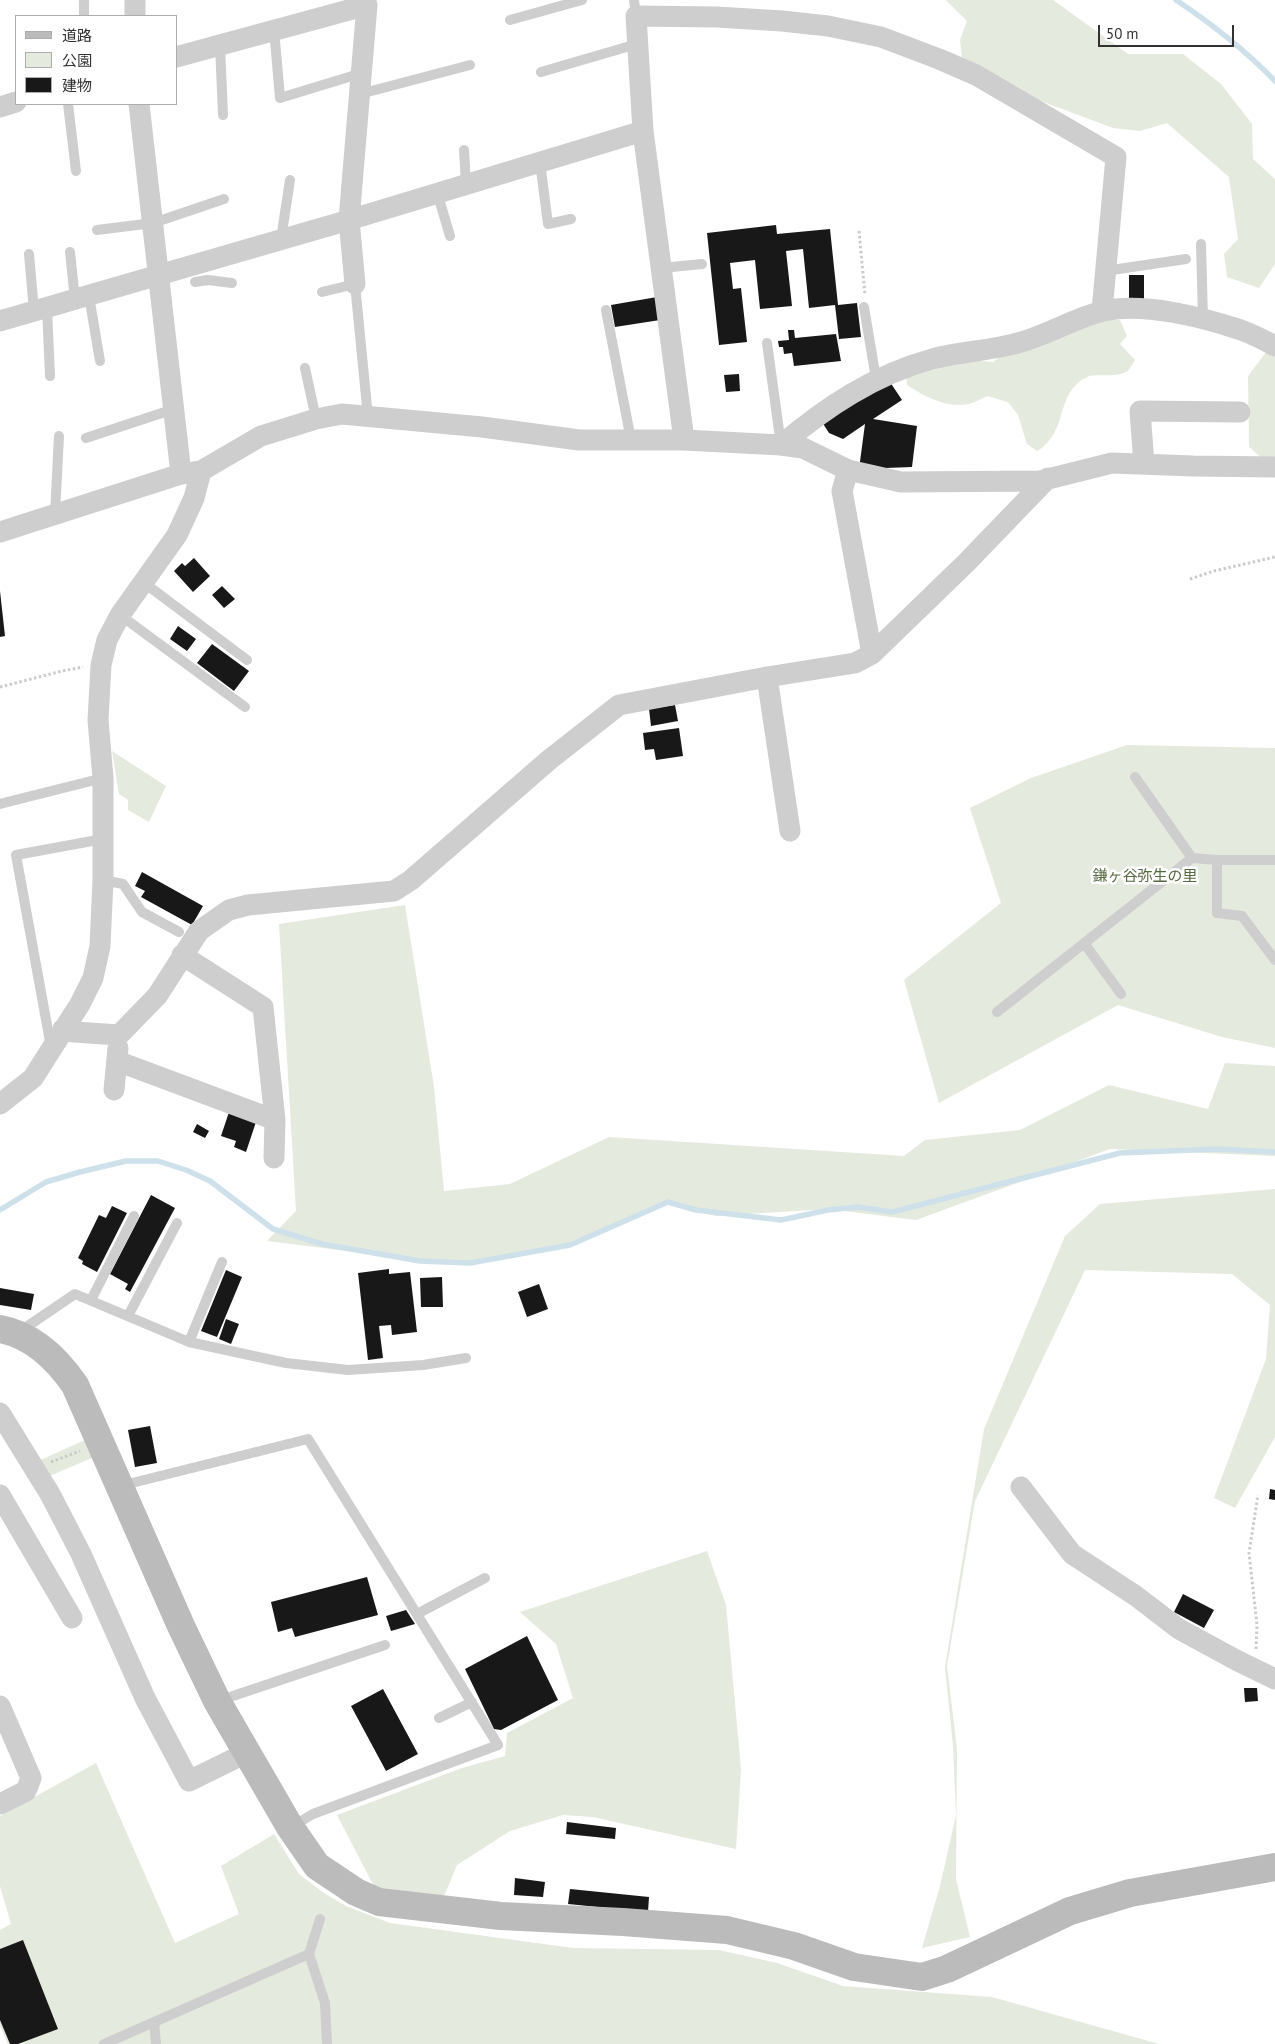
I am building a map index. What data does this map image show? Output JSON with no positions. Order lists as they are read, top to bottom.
{
  "parks": ["鎌ヶ谷弥生の里"],
  "legend": ["道路", "公園", "建物"],
  "scale_bar": "50 m"
}
